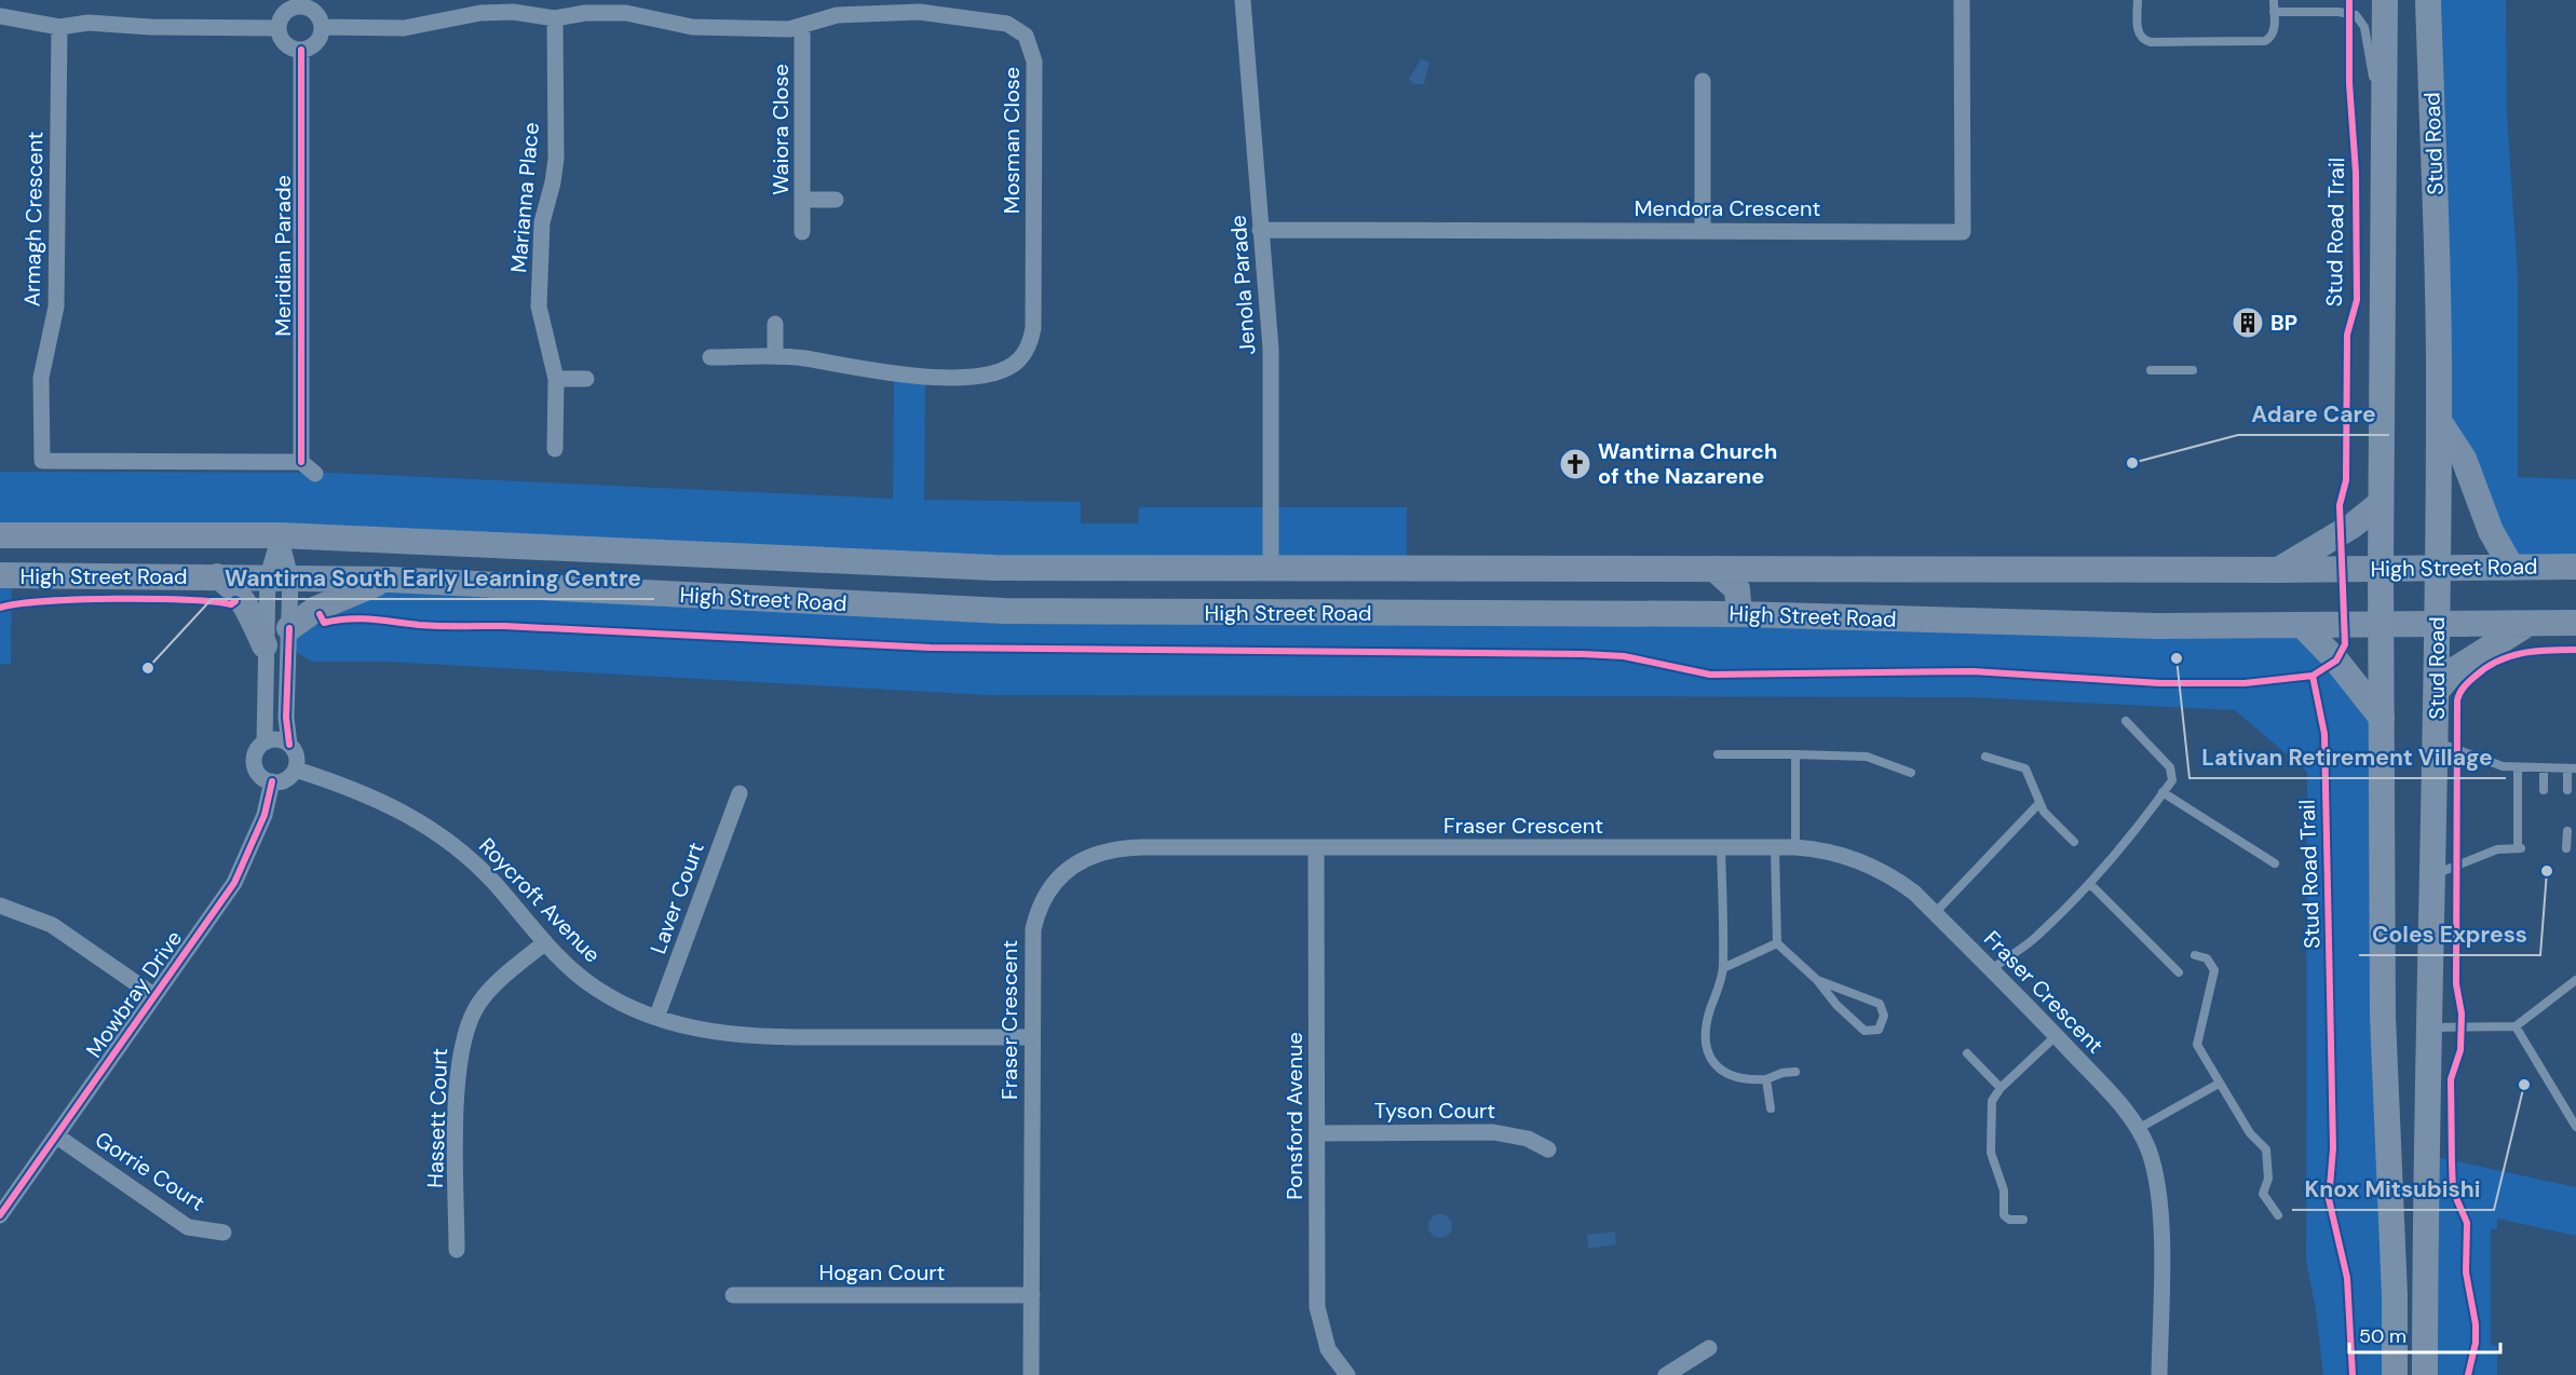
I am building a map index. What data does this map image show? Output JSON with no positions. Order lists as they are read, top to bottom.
{
  "streets": {
    "highway": ["Stud Road"],
    "main road": ["High Street Road"],
    "street": [
      "Waiora Close",
      "Mosman Close",
      "Marianna Place",
      "Mendora Crescent",
      "Armagh Crescent",
      "Meridian Parade",
      "Jenola Parade",
      "Fraser Crescent",
      "Laver Court",
      "Roycroft Avenue",
      "Mowbray Drive",
      "Tyson Court",
      "Ponsford Avenue",
      "Hassett Court",
      "Gorrie Court",
      "Hogan Court"
    ],
    "cycle path": ["Stud Road Trail"]
  },
  "crossings": [
    ["Waiora Close", "Mosman Close"],
    ["Mosman Close", "Marianna Place"],
    ["Mosman Close", "Meridian Parade"],
    ["Stud Road", "High Street Road"],
    ["Mendora Crescent", "Jenola Parade"],
    ["Armagh Crescent", "Meridian Parade"],
    ["Jenola Parade", "High Street Road"],
    ["Fraser Crescent", "Roycroft Avenue"],
    ["Fraser Crescent", "Ponsford Avenue"],
    ["Fraser Crescent", "Hogan Court"],
    ["Laver Court", "Roycroft Avenue"],
    ["Roycroft Avenue", "Mowbray Drive"],
    ["Roycroft Avenue", "Hassett Court"],
    ["Mowbray Drive", "Gorrie Court"],
    ["Tyson Court", "Ponsford Avenue"]
  ],
  "places": {
    "building": ["BP"],
    "other": [
      "Adare Care",
      "Lativan Retirement Village",
      "Wantirna South Early Learning Centre",
      "Coles Express",
      "Knox Mitsubishi"
    ],
    "church": ["Wantirna Church of the Nazarene"]
  },
  "scale_bar": "50 m"
}
